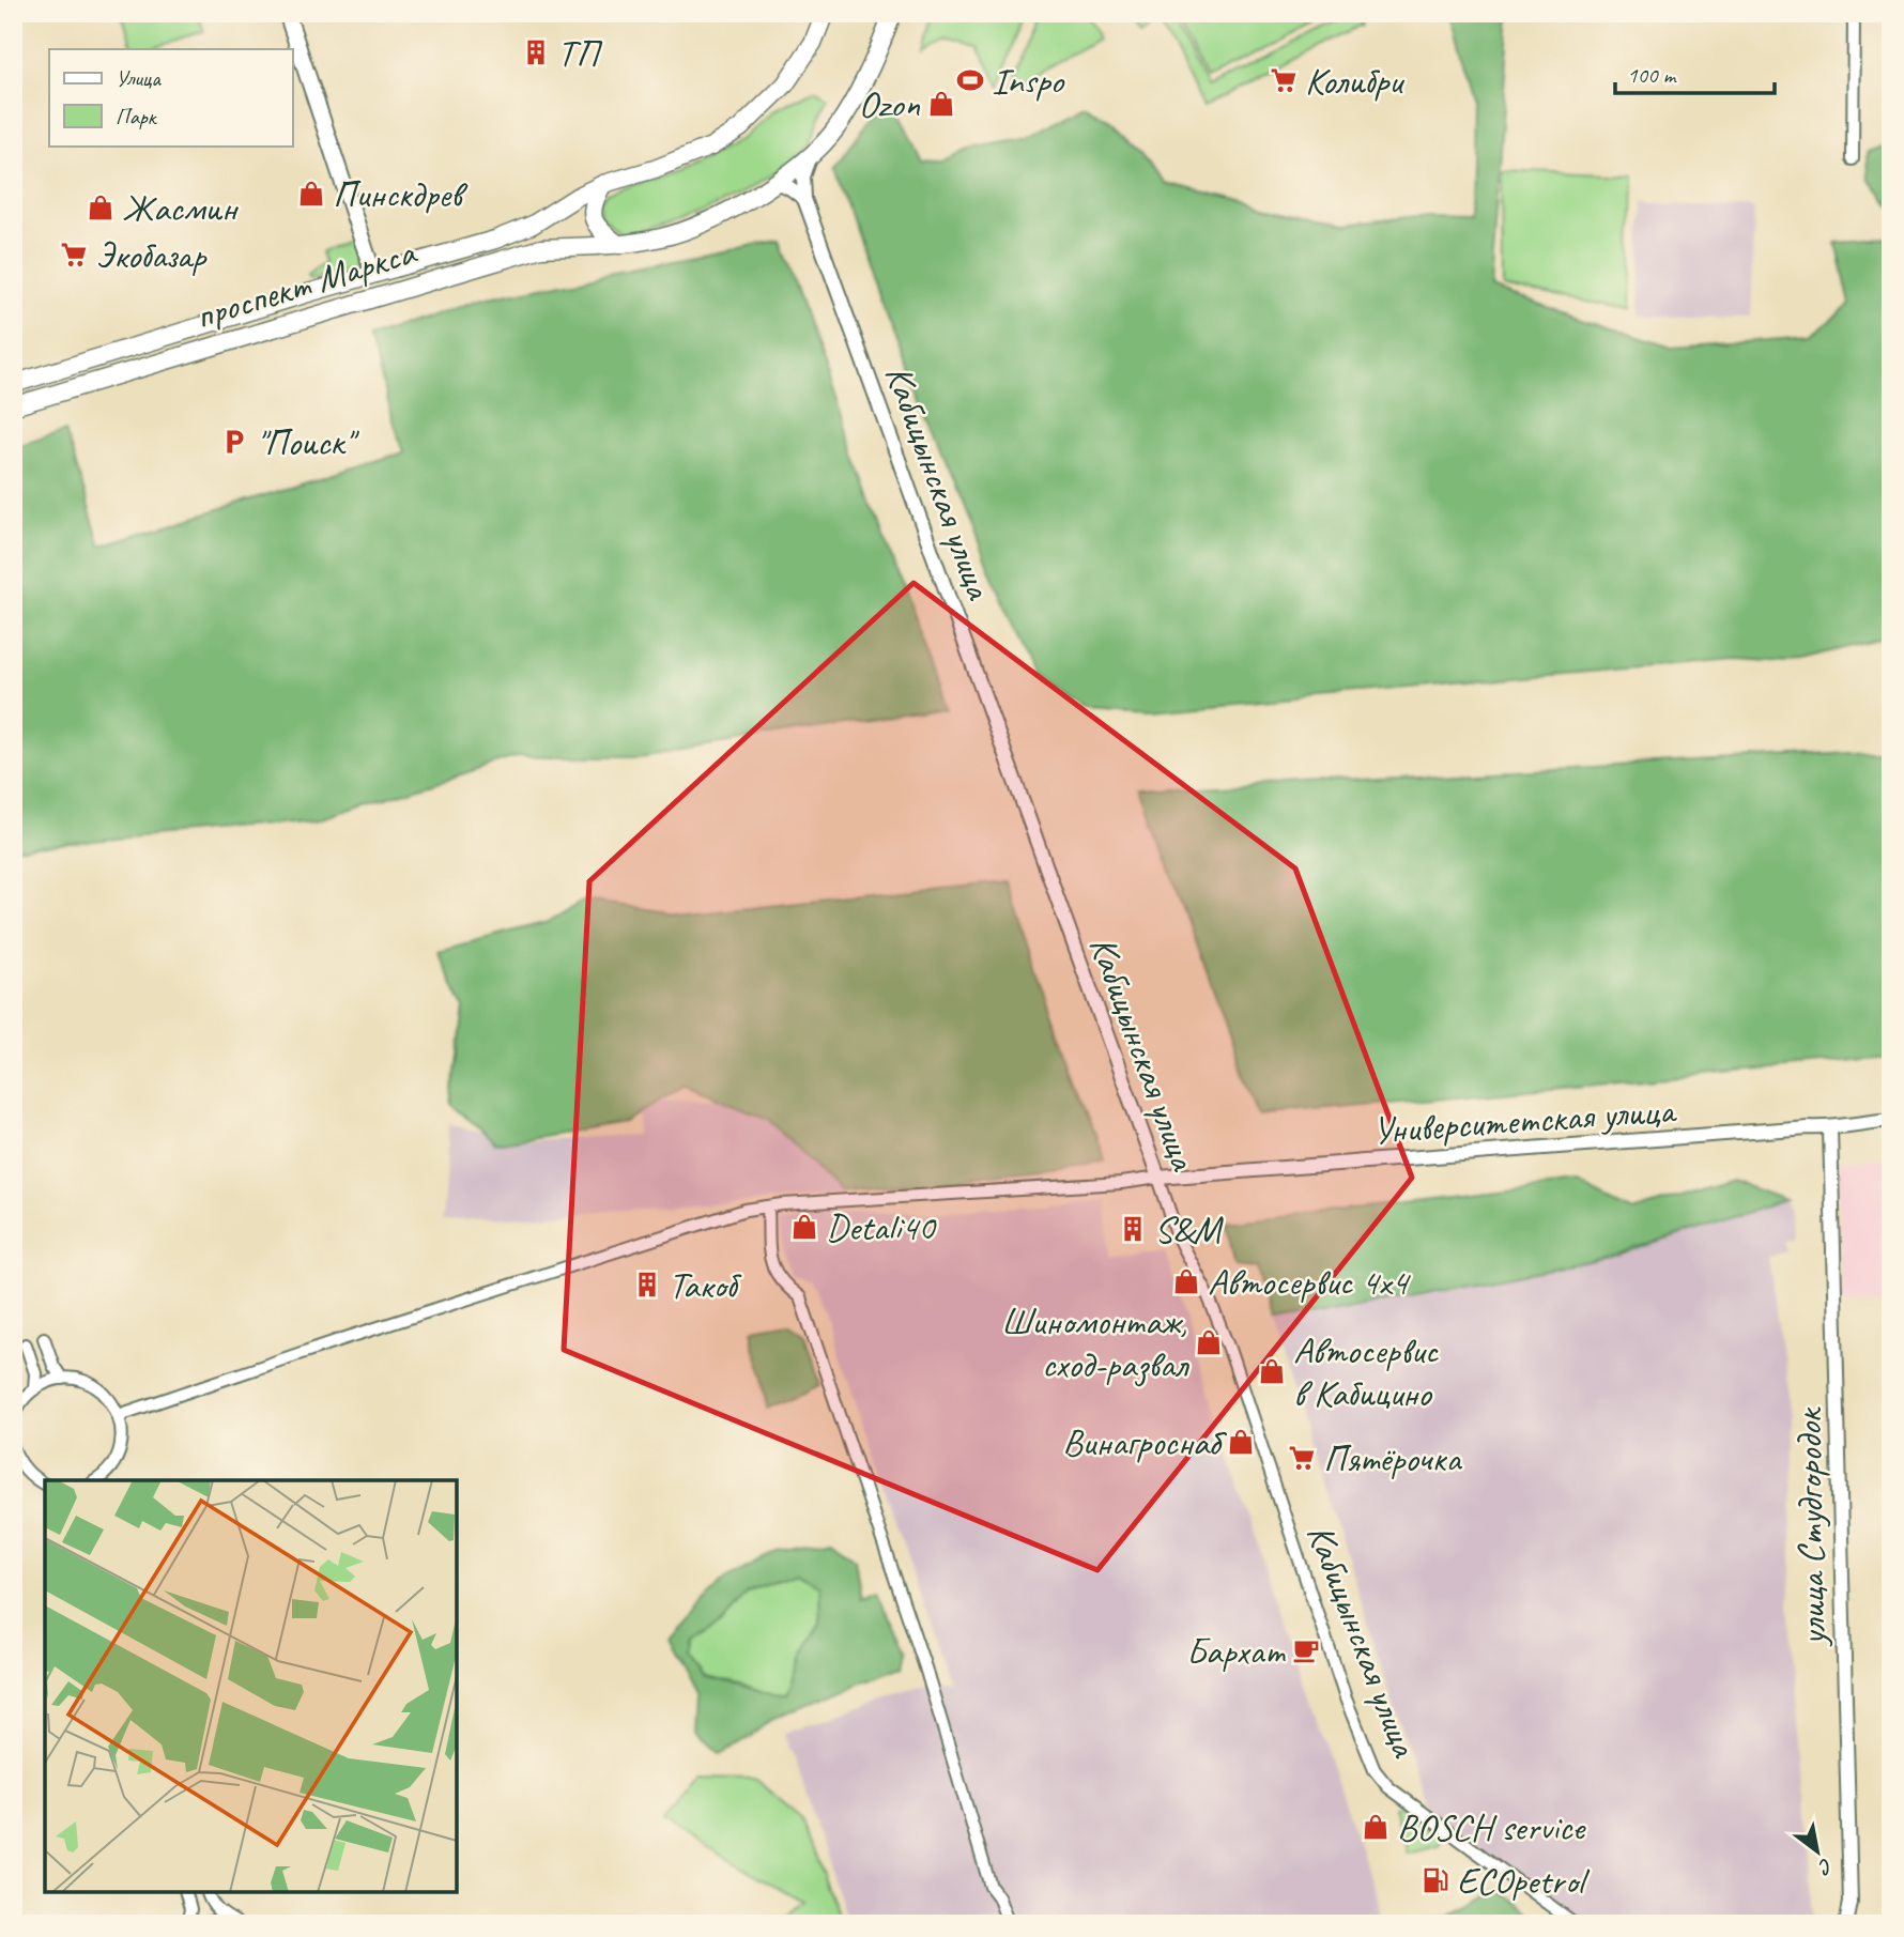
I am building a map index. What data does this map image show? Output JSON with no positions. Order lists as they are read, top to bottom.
{
  "streets": {
    "main road": ["проспект Маркса"],
    "street": ["Кабицынская улица", "Университетская улица", "улица Студгородок"]
  },
  "crossings": [
    ["Кабицынская улица", "Университетская улица"],
    ["Университетская улица", "улица Студгородок"]
  ],
  "places": {
    "building": ["ТП", "S&M", "Такоб"],
    "sports": ["Inspo"],
    "supermarket": ["Колибри", "Экобазар", "Пятёрочка"],
    "shop": [
      "Ozon",
      "Пинскдрев",
      "Жасмин",
      "Detali40",
      "Автосервис 4х4",
      "Шиномонтаж, сход-развал",
      "Автосервис в Кабицино",
      "Винагроснаб",
      "BOSCH service"
    ],
    "parking": ["\"Поиск\""],
    "cafe": ["Бархат"],
    "fuel station": ["ECOpetrol"]
  },
  "legend": ["Улица", "Парк"],
  "scale_bar": "100 m",
  "north": "bottom right"
}
